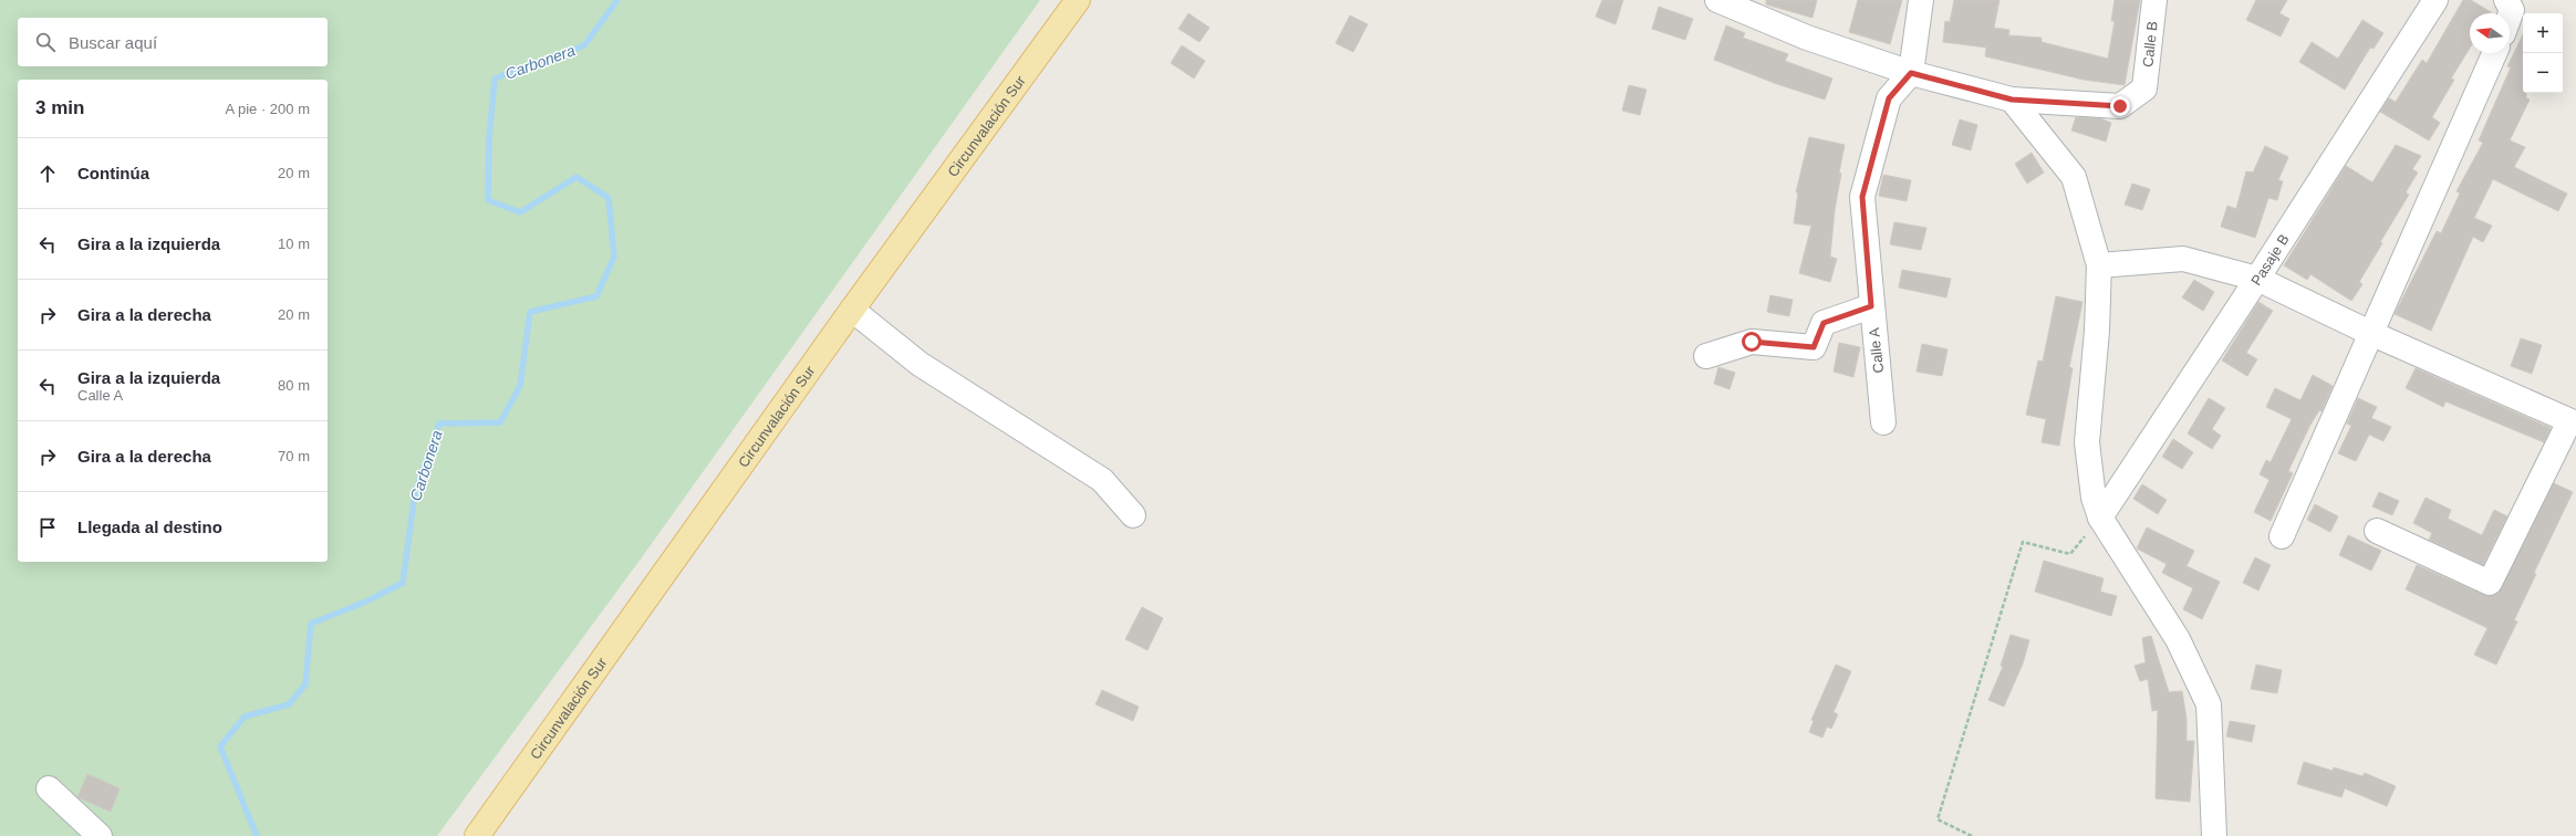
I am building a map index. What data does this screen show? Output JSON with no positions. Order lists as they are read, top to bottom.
{
  "streets": {
    "main road": ["Circunvalación Sur"],
    "street": ["Calle B", "Pasaje B", "Calle A"]
  },
  "water": ["Carbonera"],
  "north": "left",
  "page": {
    "map_buttons": ["+", "−"],
    "search": "Buscar aquí",
    "heading": ["3 min", "A pie · 200 m"],
    "list": [
      ["Continúa", "20 m"],
      ["Gira a la izquierda", "10 m"],
      ["Gira a la derecha", "20 m"],
      ["Gira a la izquierda", "Calle A", "80 m"],
      ["Gira a la derecha", "70 m"],
      "Llegada al destino"
    ]
  }
}
